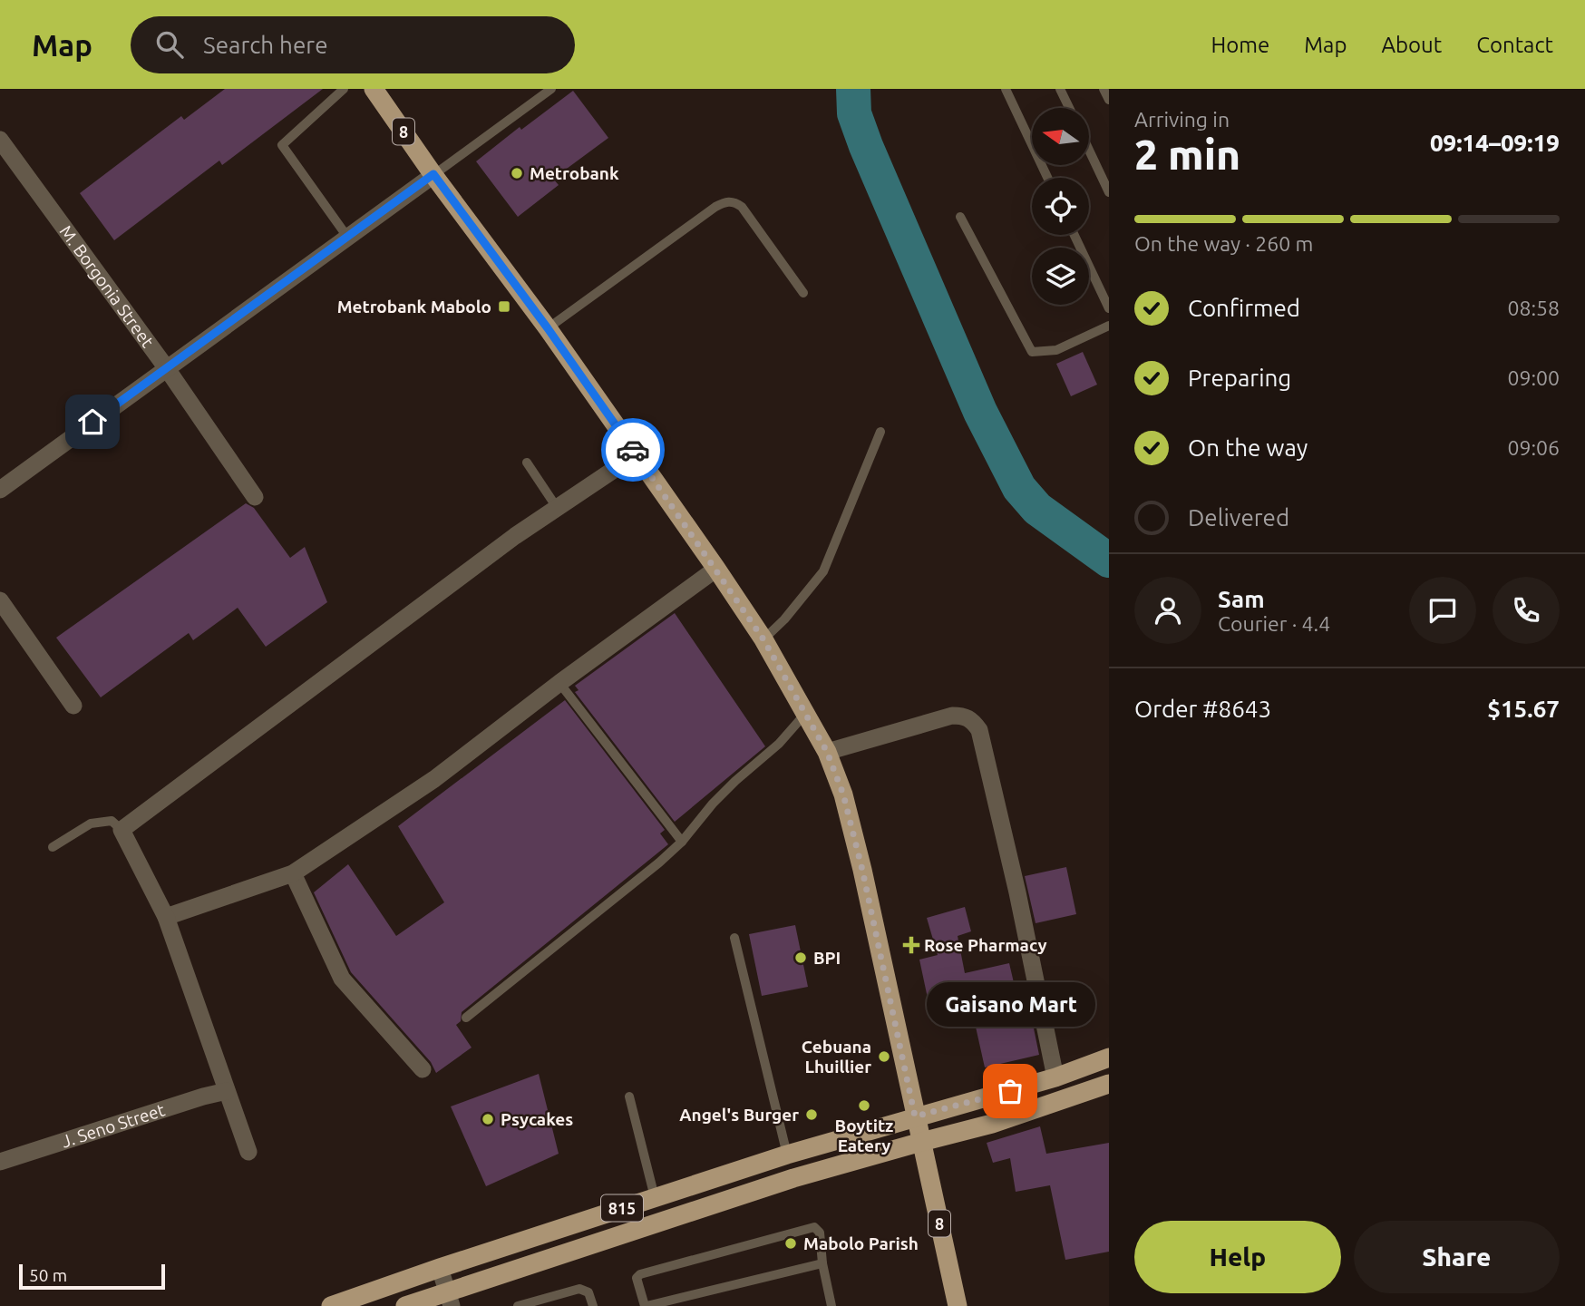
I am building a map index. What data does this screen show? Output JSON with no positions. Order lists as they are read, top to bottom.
{
  "streets": {
    "main road": ["8", "815"],
    "street": ["M. Borgonia Street", "J. Seno Street"]
  },
  "crossings": [
    ["8", "815"]
  ],
  "places": {
    "other": [
      "Metrobank",
      "BPI",
      "Cebuana Lhuillier",
      "Gaisano Mart",
      "Boytitz Eatery",
      "Angel's Burger",
      "Psycakes",
      "Mabolo Parish"
    ],
    "transit": ["Metrobank Mabolo"],
    "health": ["Rose Pharmacy"]
  },
  "scale_bar": "50 m",
  "north": "left",
  "page": {
    "header": "Map",
    "search": "Search here",
    "nav": [
      "Home",
      "Map",
      "About",
      "Contact"
    ],
    "heading": ["2 min", "Arriving in", "09:14–09:19"],
    "panel": [
      "Sam",
      "Courier · 4.4",
      "Order #8643",
      "$15.67"
    ],
    "bar": "On the way · 260 m",
    "list": [
      ["Confirmed", "08:58"],
      ["Preparing", "09:00"],
      ["On the way", "09:06"],
      "Delivered"
    ],
    "bubble": "Gaisano Mart",
    "buttons": ["Help", "Share"],
    "scale": "50 m"
  }
}
